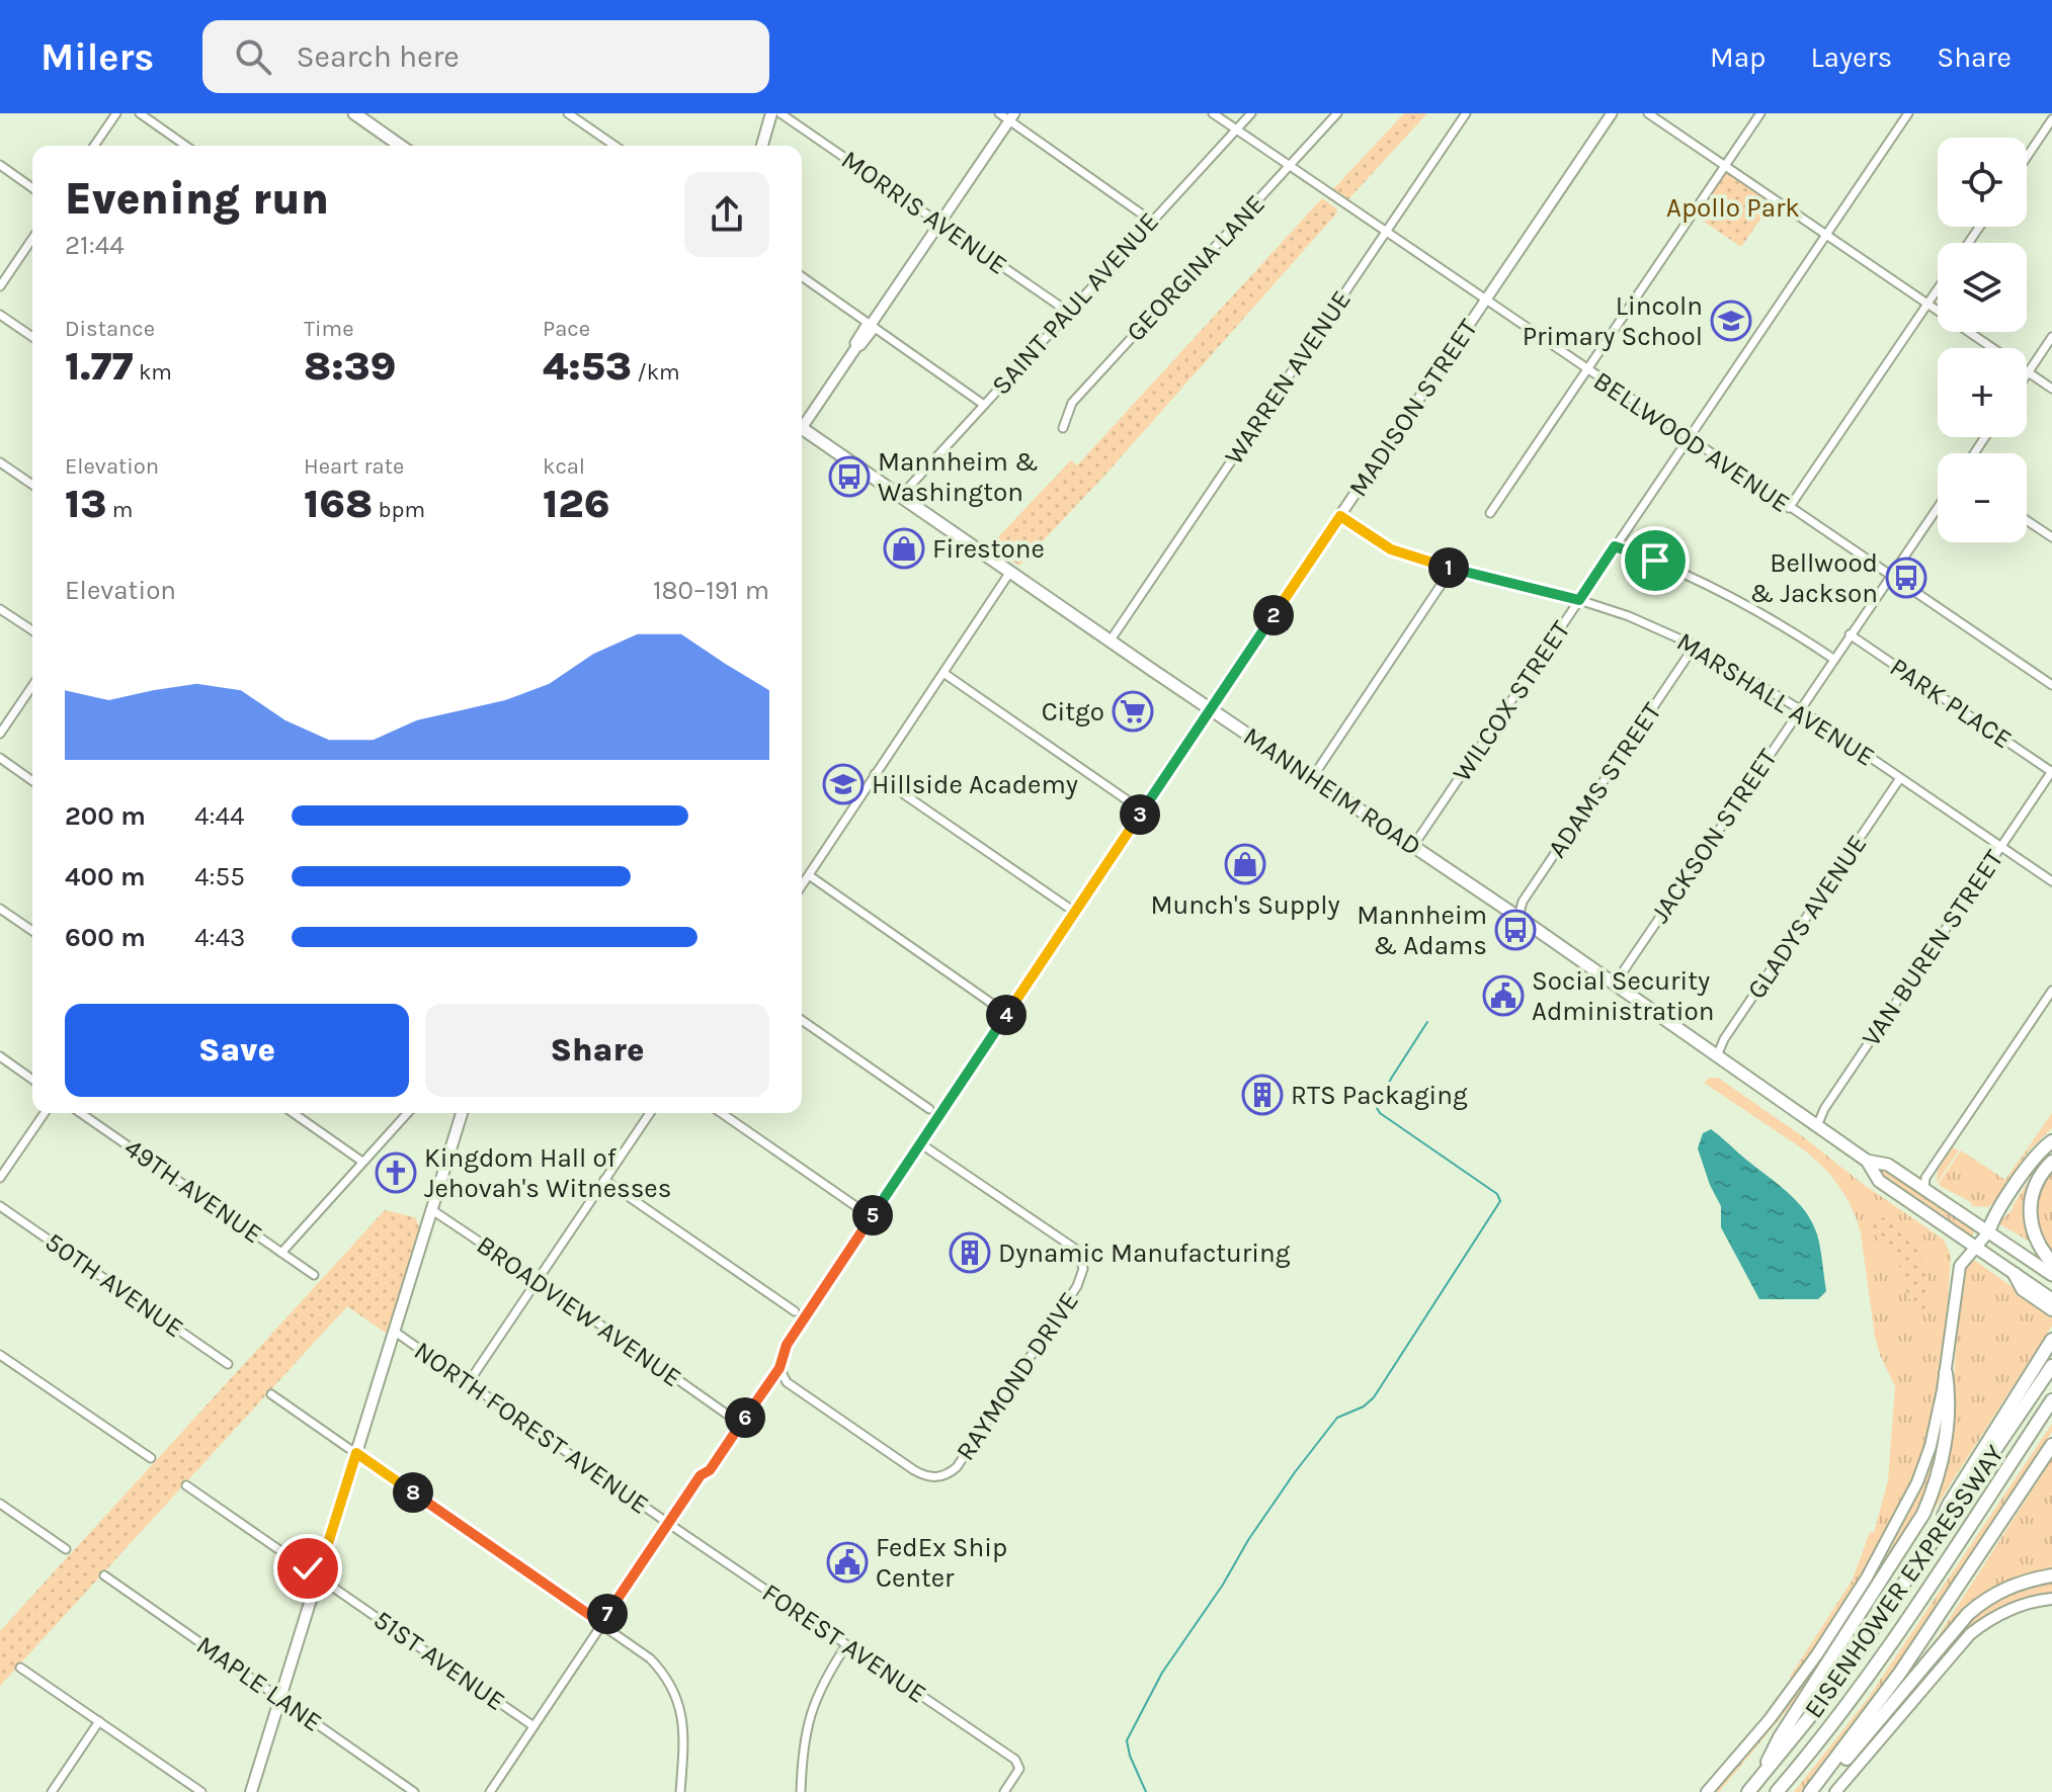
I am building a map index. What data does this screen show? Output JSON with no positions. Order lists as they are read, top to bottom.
{
  "streets": {
    "highway": ["EISENHOWER EXPRESSWAY"],
    "main road": ["MANNHEIM ROAD"],
    "street": [
      "MORRIS AVENUE",
      "GEORGINA LANE",
      "SAINT PAUL AVENUE",
      "WARREN AVENUE",
      "MADISON STREET",
      "BELLWOOD AVENUE",
      "MARSHALL AVENUE",
      "WILCOX STREET",
      "PARK PLACE",
      "ADAMS STREET",
      "JACKSON STREET",
      "GLADYS AVENUE",
      "VAN BUREN STREET",
      "49TH AVENUE",
      "50TH AVENUE",
      "BROADVIEW AVENUE",
      "RAYMOND DRIVE",
      "NORTH FOREST AVENUE",
      "FOREST AVENUE",
      "51ST AVENUE",
      "MAPLE LANE"
    ]
  },
  "crossings": [
    ["MORRIS AVENUE", "SAINT PAUL AVENUE"],
    ["GEORGINA LANE", "BELLWOOD AVENUE"],
    ["SAINT PAUL AVENUE", "BELLWOOD AVENUE"],
    ["SAINT PAUL AVENUE", "MANNHEIM ROAD"],
    ["WARREN AVENUE", "BELLWOOD AVENUE"],
    ["WARREN AVENUE", "MANNHEIM ROAD"],
    ["MADISON STREET", "BELLWOOD AVENUE"],
    ["MADISON STREET", "MARSHALL AVENUE"],
    ["MADISON STREET", "MANNHEIM ROAD"],
    ["MADISON STREET", "RAYMOND DRIVE"],
    ["MADISON STREET", "NORTH FOREST AVENUE"],
    ["MADISON STREET", "FOREST AVENUE"],
    ["MADISON STREET", "51ST AVENUE"],
    ["BELLWOOD AVENUE", "WILCOX STREET"],
    ["BELLWOOD AVENUE", "JACKSON STREET"],
    ["MARSHALL AVENUE", "WILCOX STREET"],
    ["MARSHALL AVENUE", "ADAMS STREET"],
    ["MARSHALL AVENUE", "JACKSON STREET"],
    ["MARSHALL AVENUE", "GLADYS AVENUE"],
    ["MARSHALL AVENUE", "VAN BUREN STREET"],
    ["WILCOX STREET", "MANNHEIM ROAD"],
    ["PARK PLACE", "JACKSON STREET"],
    ["PARK PLACE", "VAN BUREN STREET"],
    ["ADAMS STREET", "MANNHEIM ROAD"],
    ["MANNHEIM ROAD", "JACKSON STREET"],
    ["MANNHEIM ROAD", "GLADYS AVENUE"],
    ["MANNHEIM ROAD", "VAN BUREN STREET"],
    ["NORTH FOREST AVENUE", "FOREST AVENUE"]
  ],
  "parks": ["Apollo Park"],
  "places": {
    "school or university": ["Lincoln Primary School", "Hillside Academy"],
    "bus stop": ["Mannheim & Washington", "Bellwood & Jackson", "Mannheim & Adams"],
    "shop": ["Firestone", "Munch's Supply"],
    "supermarket": ["Citgo"],
    "public building": ["Social Security Administration", "FedEx Ship Center"],
    "building": ["RTS Packaging", "Dynamic Manufacturing"],
    "church": ["Kingdom Hall of Jehovah's Witnesses"]
  },
  "page": {
    "header": "Milers",
    "search": "Search here",
    "nav": ["Map", "Layers", "Share"],
    "map_buttons": ["+", "−"],
    "heading": ["Evening run", "21:44"],
    "stats": [
      ["Distance", "1.77 km"],
      ["Time", "8:39"],
      ["Pace", "4:53 /km"],
      ["Elevation", "13 m"],
      ["Heart rate", "168 bpm"],
      ["kcal", "126"]
    ],
    "pins": [
      "1",
      "2",
      "3",
      "4",
      "5",
      "6",
      "8",
      "7"
    ],
    "chart": ["Elevation", "180–191 m"],
    "list": [
      {
        "name": "200 m",
        "note": "4:44"
      },
      {
        "name": "400 m",
        "note": "4:55"
      },
      {
        "name": "600 m",
        "note": "4:43"
      }
    ],
    "buttons": ["Save", "Share"]
  }
}
